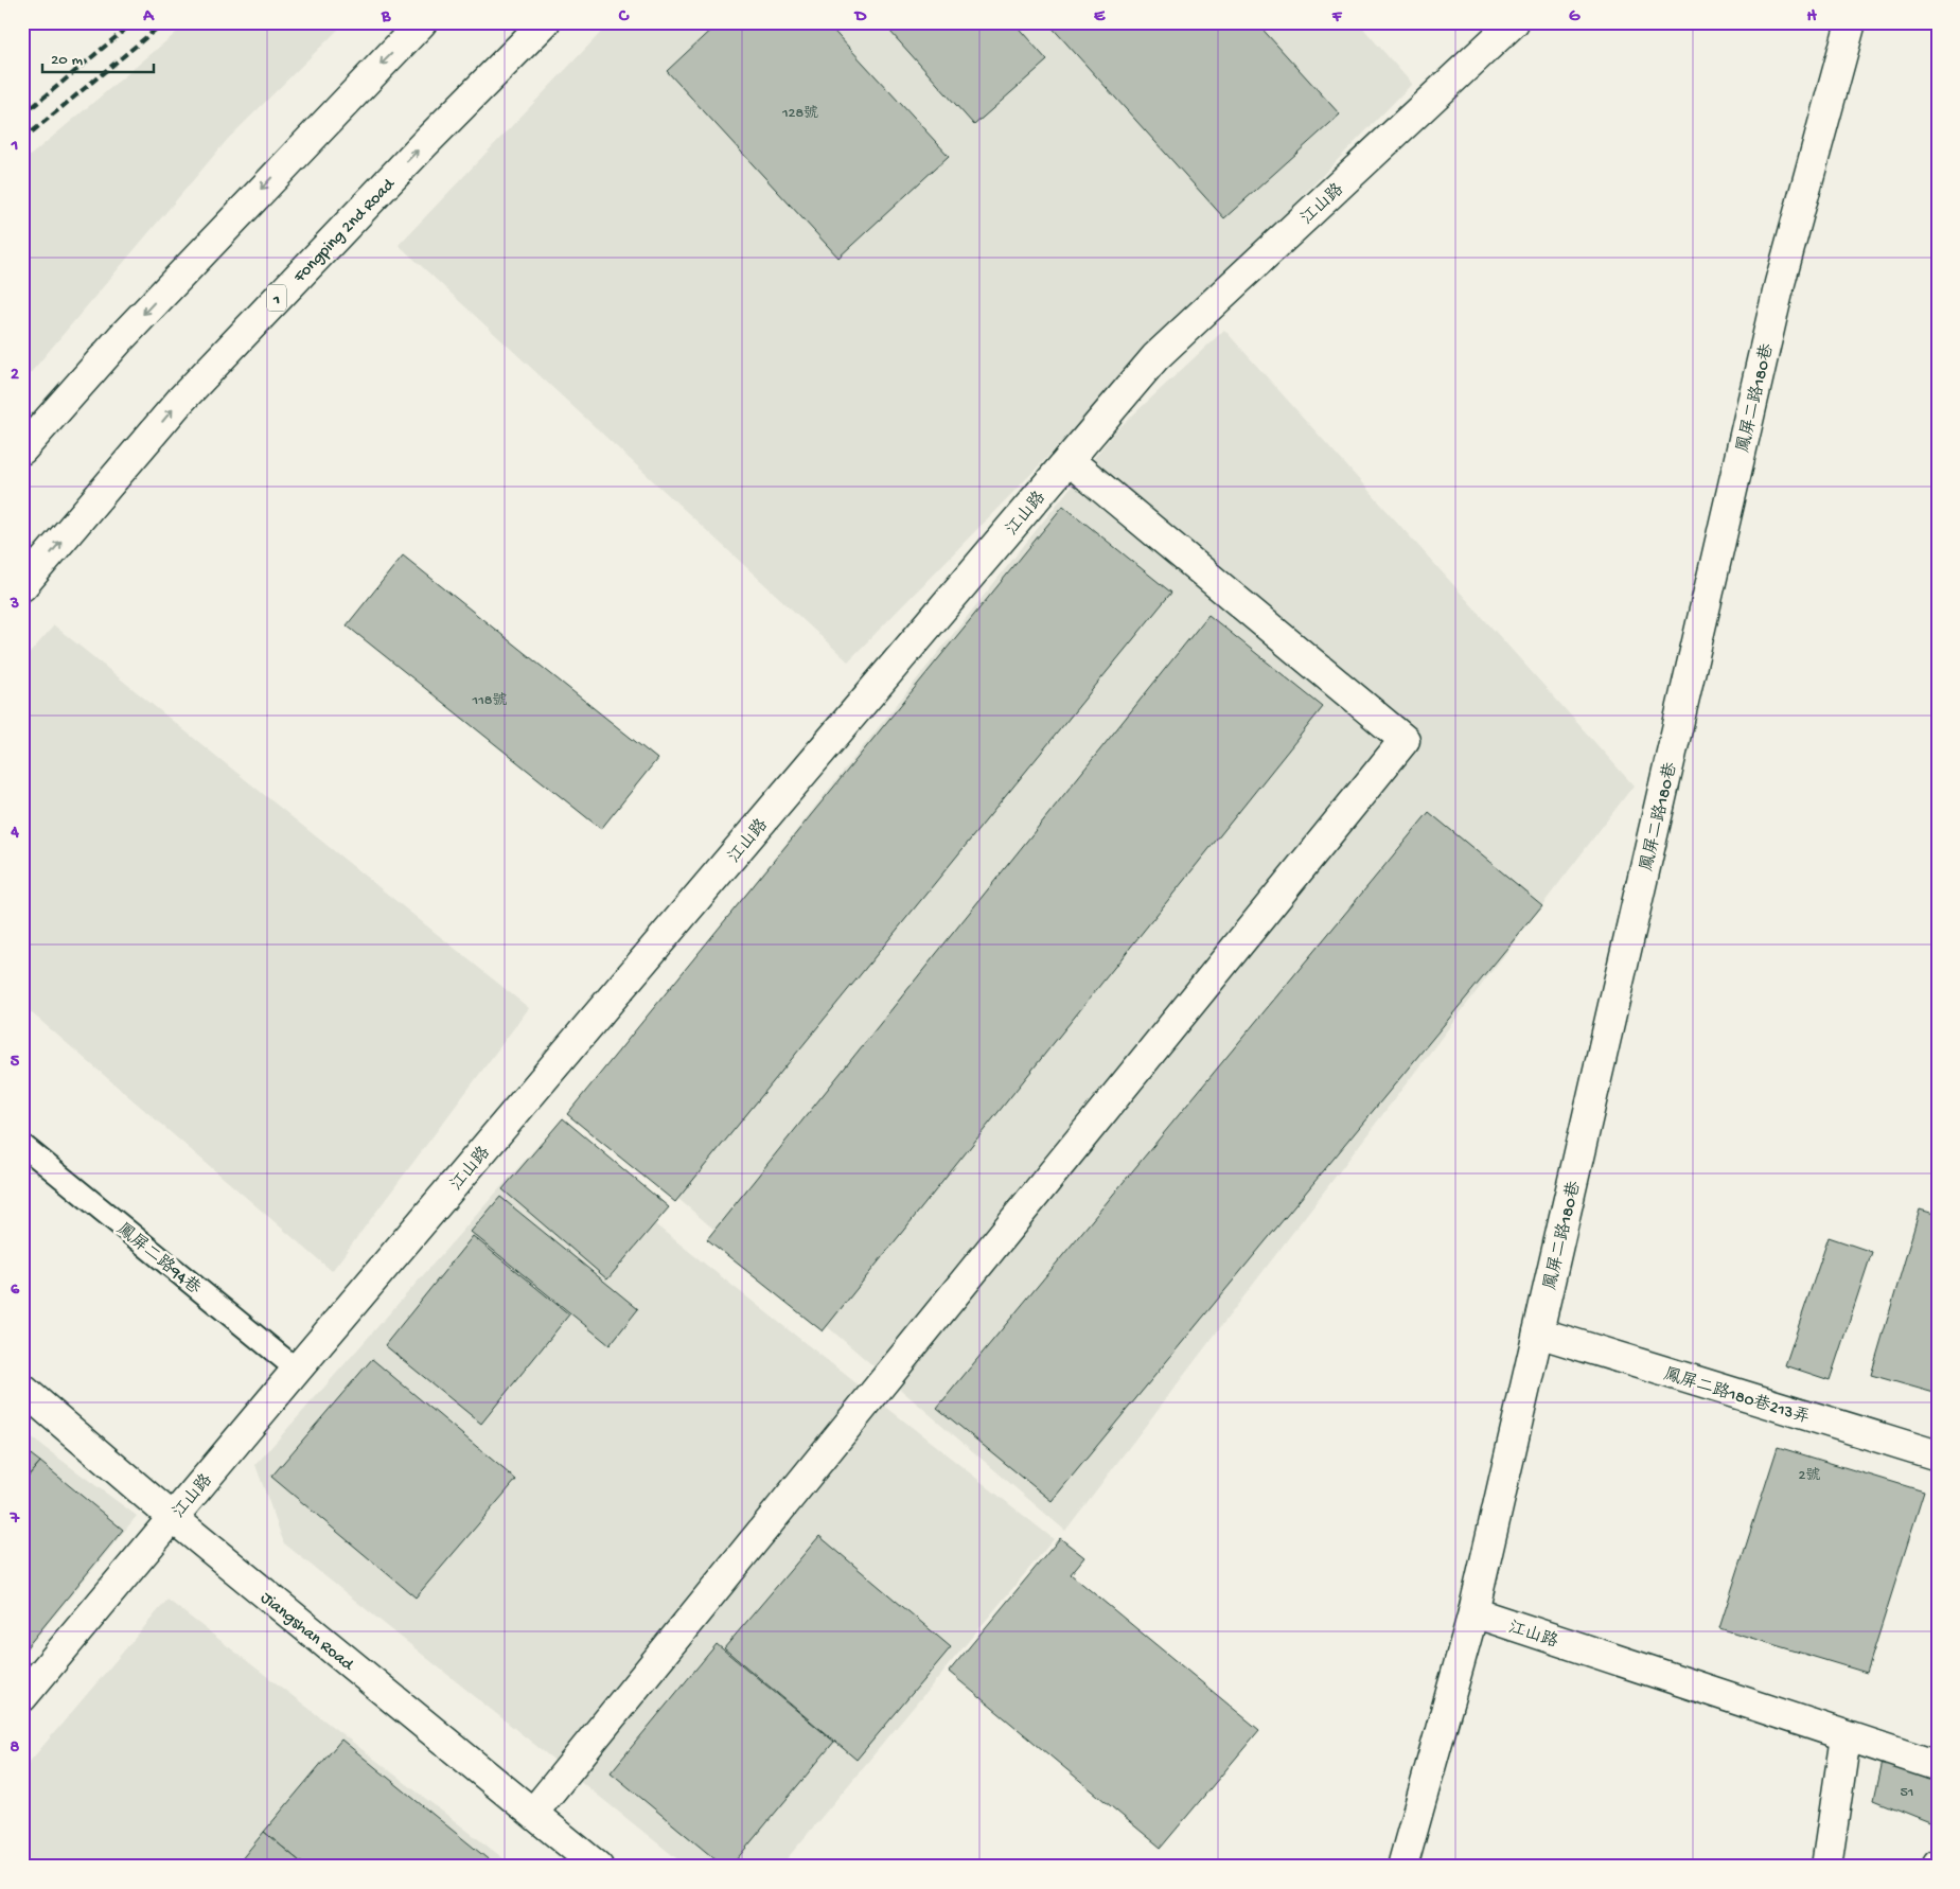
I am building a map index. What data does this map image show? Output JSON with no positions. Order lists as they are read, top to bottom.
{
  "streets": {
    "street": [
      "江山路",
      "Fongping 2nd Road",
      "1",
      "鳳屏二路180巷",
      "鳳屏二路180巷213弄",
      "Jiangshan Road"
    ],
    "lane": ["鳳屏二路94巷"]
  },
  "crossings": [
    ["江山路", "鳳屏二路180巷"],
    ["江山路", "鳳屏二路94巷"],
    ["江山路", "Jiangshan Road"],
    ["鳳屏二路180巷", "鳳屏二路180巷213弄"]
  ],
  "house_numbers": [
    "128號",
    "118號",
    "2號",
    "51"
  ],
  "scale_bar": "20 m",
  "grid": {
    "columns": [
      "A",
      "B",
      "C",
      "D",
      "E",
      "F",
      "G",
      "H"
    ],
    "rows": [
      "1",
      "2",
      "3",
      "4",
      "5",
      "6",
      "7",
      "8"
    ]
  }
}
